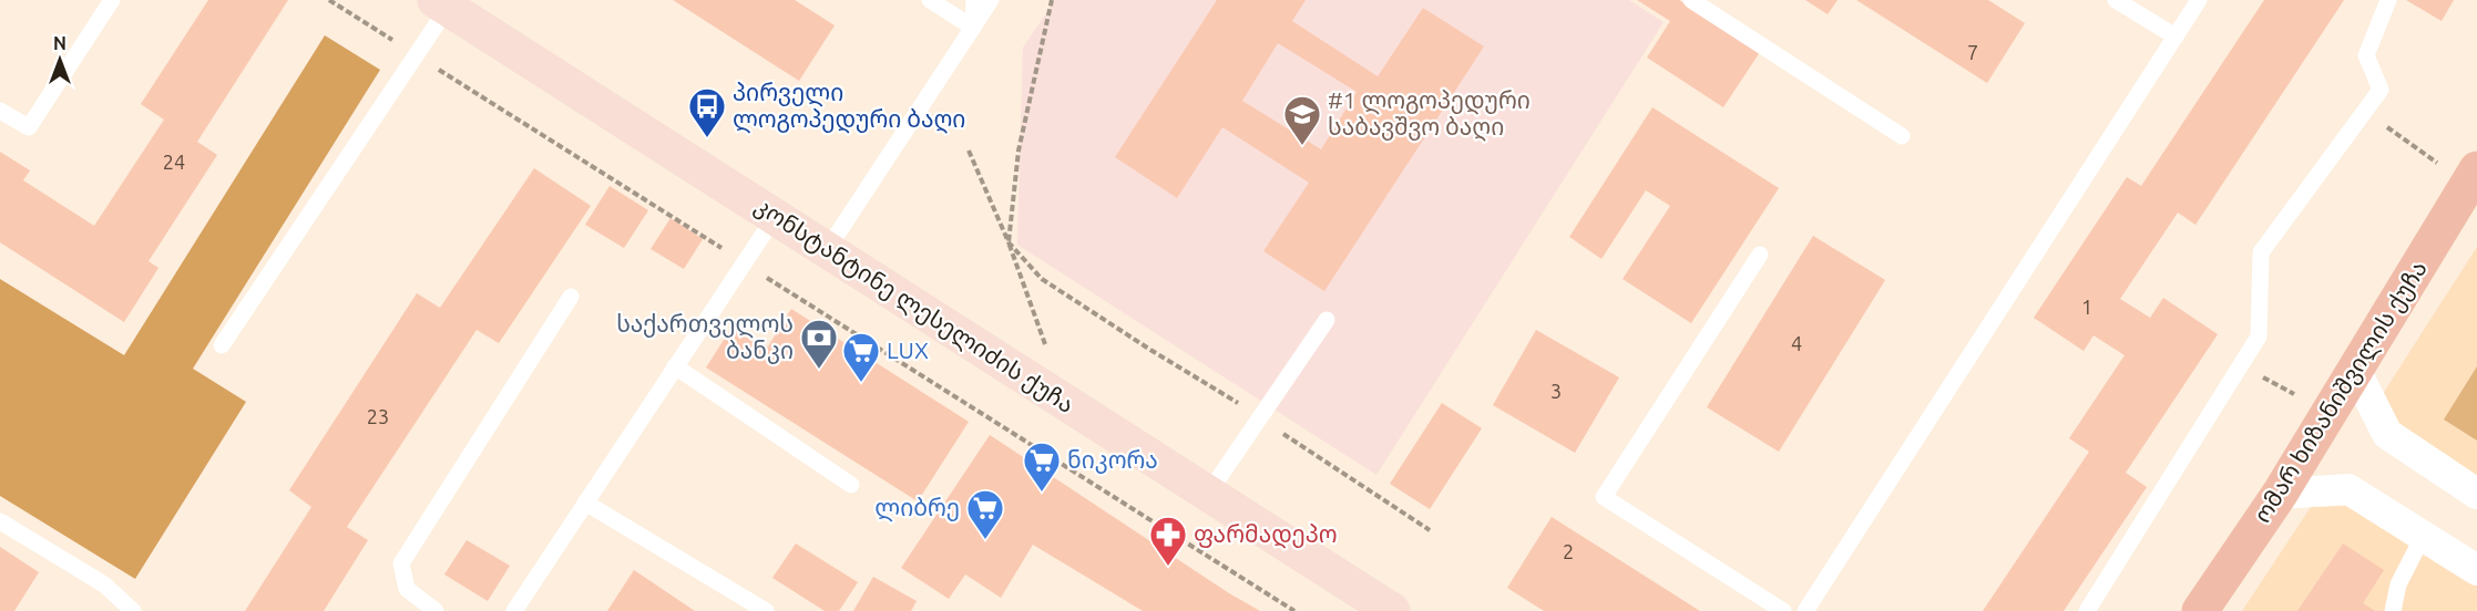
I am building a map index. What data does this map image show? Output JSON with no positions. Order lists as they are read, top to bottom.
{
  "streets": {
    "main road": ["ომარ ხიზანიშვილის ქუჩა"],
    "street": ["კონსტანტინე ლესელიძის ქუჩა"]
  },
  "places": {
    "bus stop": ["პირველი ლოგოპედური ბაღი"],
    "school or university": ["#1 ლოგოპედური საბავშვო ბაღი"],
    "bank": ["საქართველოს ბანკი"],
    "supermarket": ["LUX", "ნიკორა", "ლიბრე"],
    "pharmacy": ["ფარმადეპო"]
  },
  "house_numbers": [
    "7",
    "24",
    "1",
    "4",
    "3",
    "23",
    "2"
  ],
  "north": "top"
}
